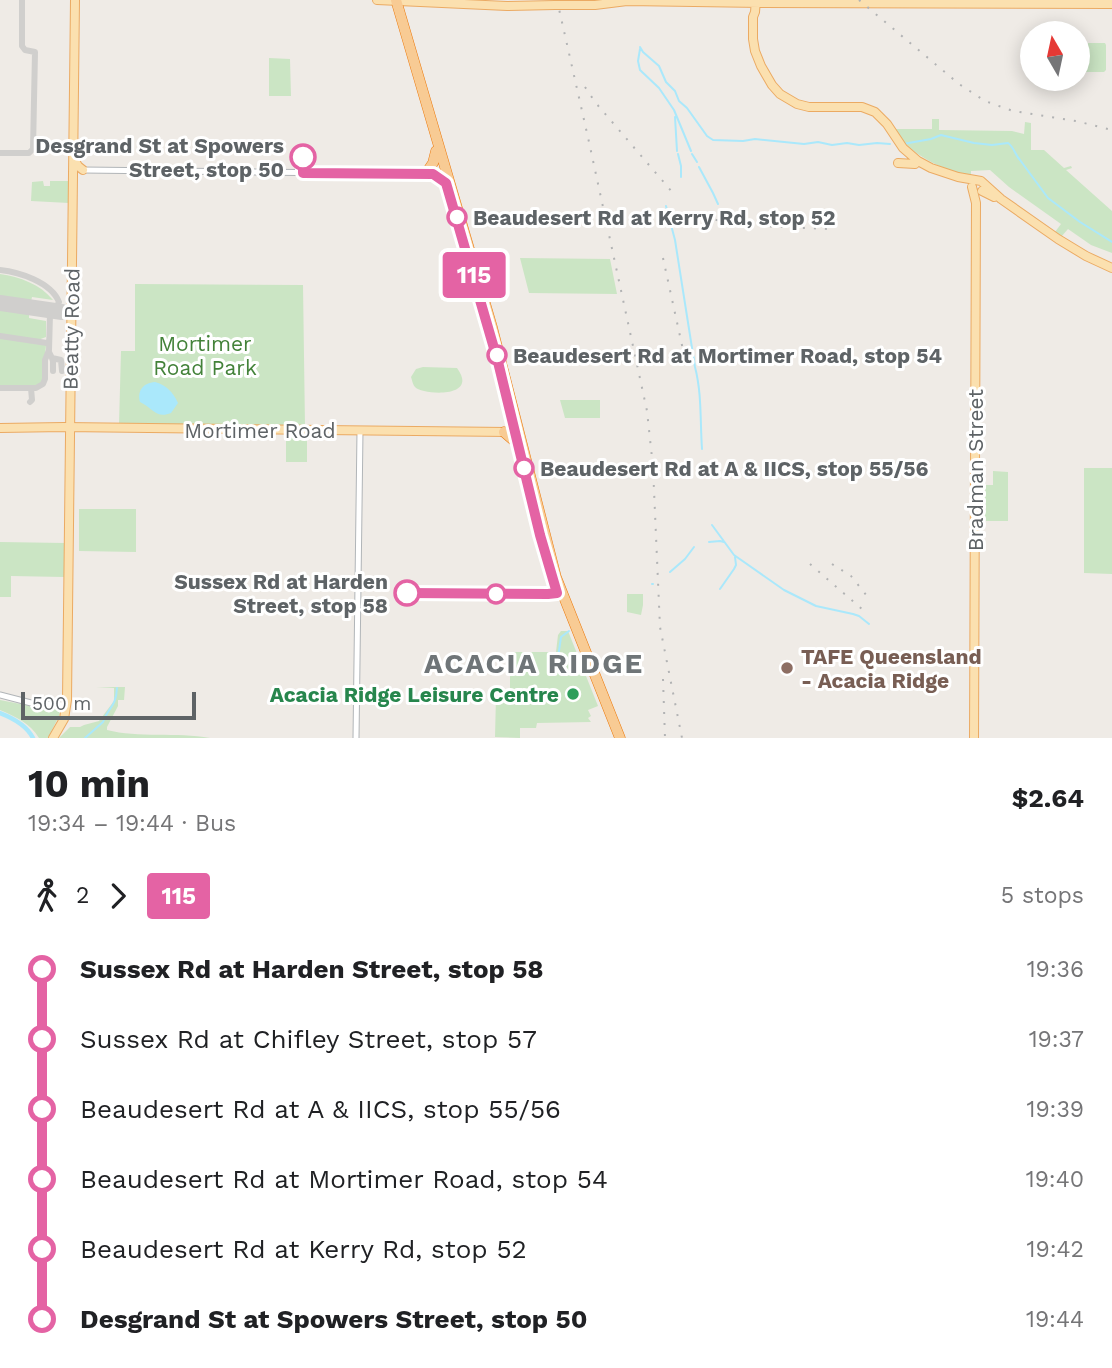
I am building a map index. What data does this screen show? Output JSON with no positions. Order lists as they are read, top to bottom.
{
  "streets": {
    "main road": ["Beatty Road", "Mortimer Road", "Bradman Street"]
  },
  "crossings": [
    ["Beatty Road", "Mortimer Road"]
  ],
  "districts": ["ACACIA RIDGE"],
  "parks": ["Mortimer Road Park"],
  "places": [
    "Desgrand St at Spowers Street, stop 50",
    "Beaudesert Rd at Kerry Rd, stop 52",
    "Beaudesert Rd at Mortimer Road, stop 54",
    "Beaudesert Rd at A & IICS, stop 55/56",
    "Sussex Rd at Harden Street, stop 58",
    "TAFE Queensland - Acacia Ridge",
    "Acacia Ridge Leisure Centre"
  ],
  "lines": ["bus line 115"],
  "scale_bar": "500 m",
  "north": "top",
  "page": {
    "on_map": "115",
    "scale": "500 m",
    "heading": ["10 min", "19:34 – 19:44 · Bus", "$2.64"],
    "legs": ["2", "115", "5 stops"],
    "list": [
      {
        "name": "Sussex Rd at Harden Street, stop 58",
        "value": "19:36"
      },
      {
        "name": "Sussex Rd at Chifley Street, stop 57",
        "value": "19:37"
      },
      {
        "name": "Beaudesert Rd at A & IICS, stop 55/56",
        "value": "19:39"
      },
      {
        "name": "Beaudesert Rd at Mortimer Road, stop 54",
        "value": "19:40"
      },
      {
        "name": "Beaudesert Rd at Kerry Rd, stop 52",
        "value": "19:42"
      },
      {
        "name": "Desgrand St at Spowers Street, stop 50",
        "value": "19:44"
      }
    ]
  }
}
